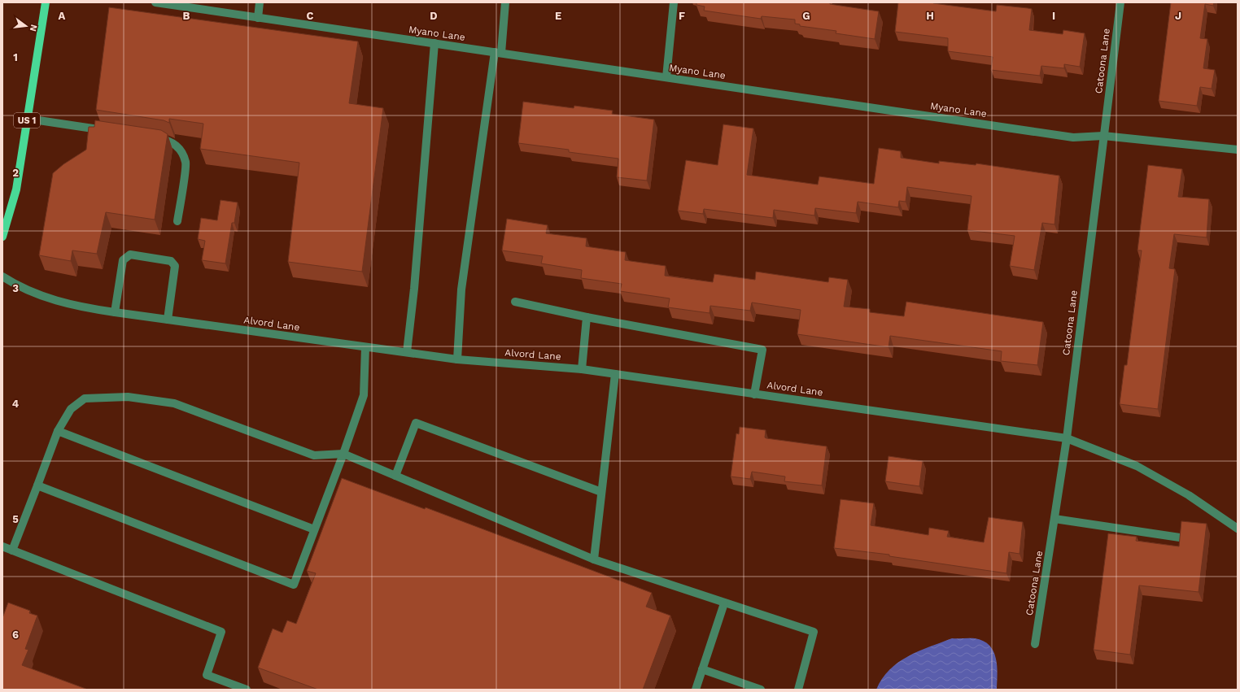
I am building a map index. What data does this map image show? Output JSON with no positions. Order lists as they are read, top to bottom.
{
  "streets": {
    "main road": ["US 1"],
    "street": ["Myano Lane", "Catoona Lane", "Alvord Lane"]
  },
  "crossings": [
    ["Myano Lane", "Catoona Lane"],
    ["Catoona Lane", "Alvord Lane"]
  ],
  "north": "right",
  "grid": {
    "columns": [
      "A",
      "B",
      "C",
      "D",
      "E",
      "F",
      "G",
      "H",
      "I",
      "J"
    ],
    "rows": [
      "1",
      "2",
      "3",
      "4",
      "5",
      "6"
    ]
  }
}
